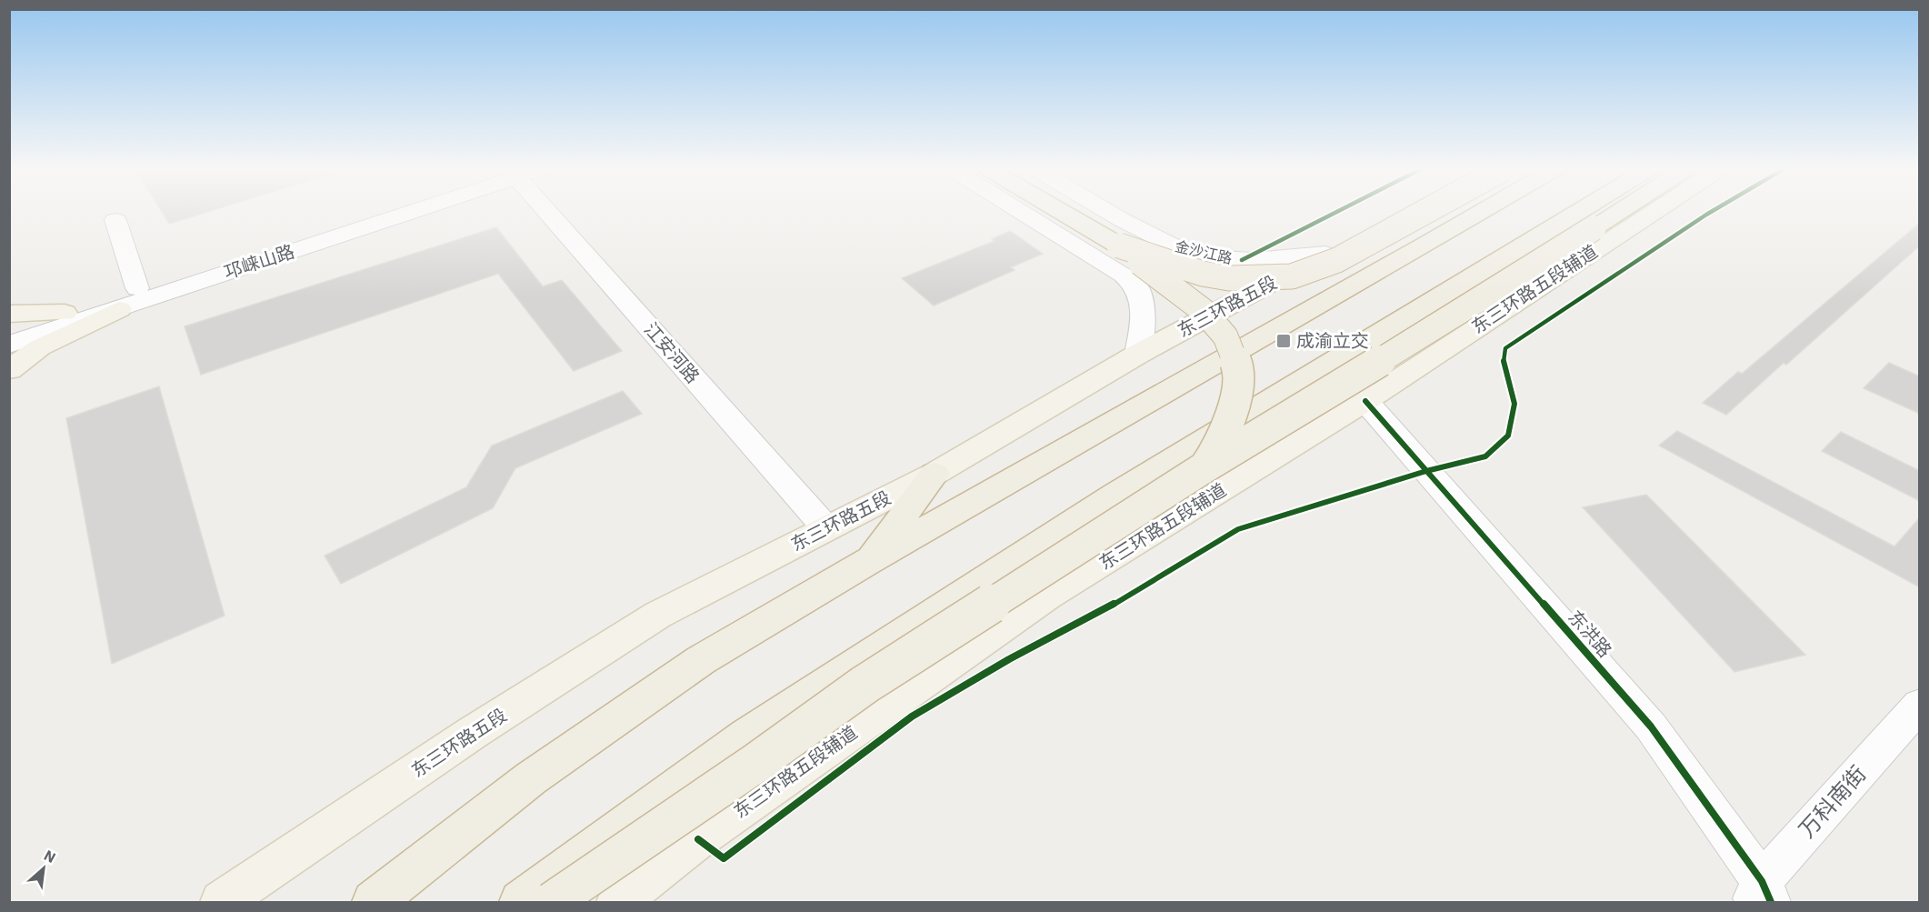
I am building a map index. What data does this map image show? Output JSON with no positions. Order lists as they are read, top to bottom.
{
  "streets": {
    "main road": ["东三环路五段辅道", "东三环路五段"],
    "street": [
      "金沙江路",
      "邛崃山路",
      "江安河路",
      "东洪路",
      "万科南街"
    ]
  },
  "crossings": [
    ["金沙江路", "东三环路五段"],
    ["东三环路五段辅道", "东洪路"],
    ["东三环路五段", "江安河路"],
    ["东洪路", "万科南街"]
  ],
  "places": {
    "transit": ["成渝立交"]
  },
  "north": "top right"
}
